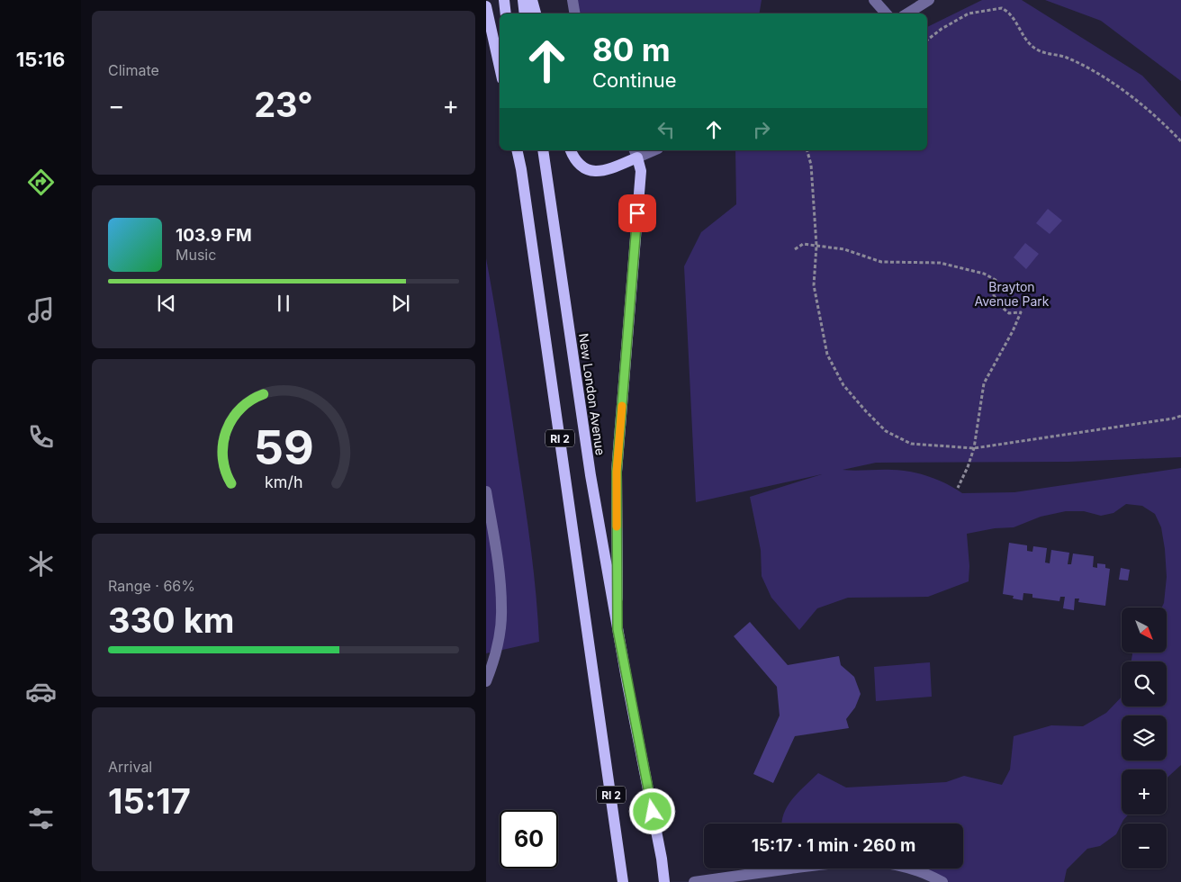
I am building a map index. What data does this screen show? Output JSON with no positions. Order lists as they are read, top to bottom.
{
  "streets": {
    "main road": ["New London Avenue", "RI 2"]
  },
  "parks": ["Brayton Avenue Park"],
  "north": "bottom right",
  "page": {
    "tabs": "15:16",
    "tile": [
      "Climate",
      ["Range · 66%", "330 km"],
      ["Arrival", "15:17"]
    ],
    "turn": ["80 m", "Continue"],
    "heat": ["−", "23°", "+"],
    "song": ["103.9 FM", "Music"],
    "map_buttons": ["+", "−"],
    "limit": "60",
    "trip": "15:17 · 1 min · 260 m",
    "gauge": ["59", "km/h"]
  }
}
